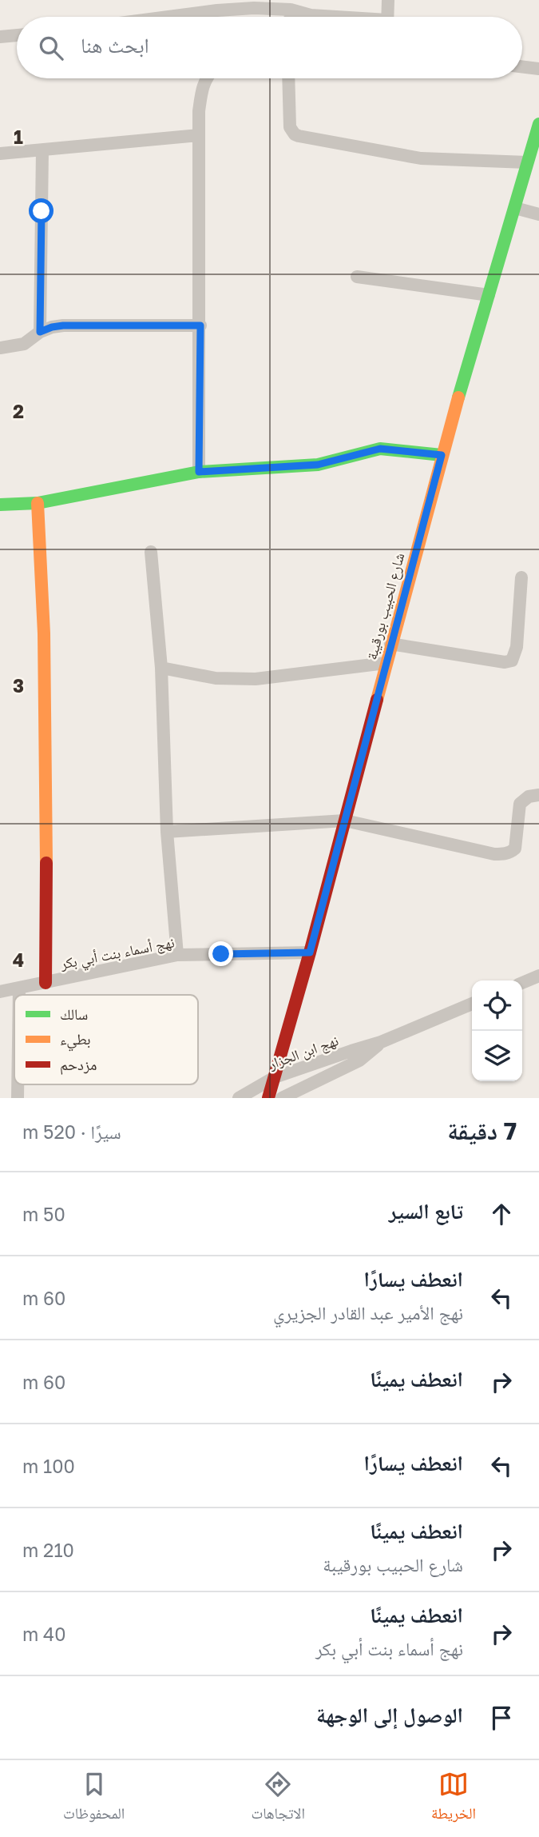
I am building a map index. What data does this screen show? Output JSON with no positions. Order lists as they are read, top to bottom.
{
  "streets": {
    "main road": ["شارع الحبيب بورقيبة"],
    "street": ["نهج أسماء بنت أبي بكر", "نهج ابن الجزار"]
  },
  "crossings": [
    ["شارع الحبيب بورقيبة", "نهج أسماء بنت أبي بكر"],
    ["شارع الحبيب بورقيبة", "نهج ابن الجزار"]
  ],
  "legend": ["سالك", "بطيء", "مزدحم"],
  "page": {
    "search": "ابحث هنا",
    "heading": ["7 دقيقة", "سيرًا · 520 m"],
    "list": [
      ["تابع السير", "50 m"],
      ["انعطف يسارًا", "نهج اﻷمير عبد القادر الجزيري", "60 m"],
      ["انعطف يمينًا", "60 m"],
      ["انعطف يسارًا", "100 m"],
      ["انعطف يمينًا", "شارع الحبيب بورقيبة", "210 m"],
      ["انعطف يمينًا", "نهج أسماء بنت أبي بكر", "40 m"],
      "الوصول إلى الوجهة"
    ],
    "nav": ["الخريطة", "الاتجاهات", "المحفوظات"]
  },
  "grid": {
    "rows": [
      "1",
      "2",
      "3",
      "4"
    ]
  }
}
